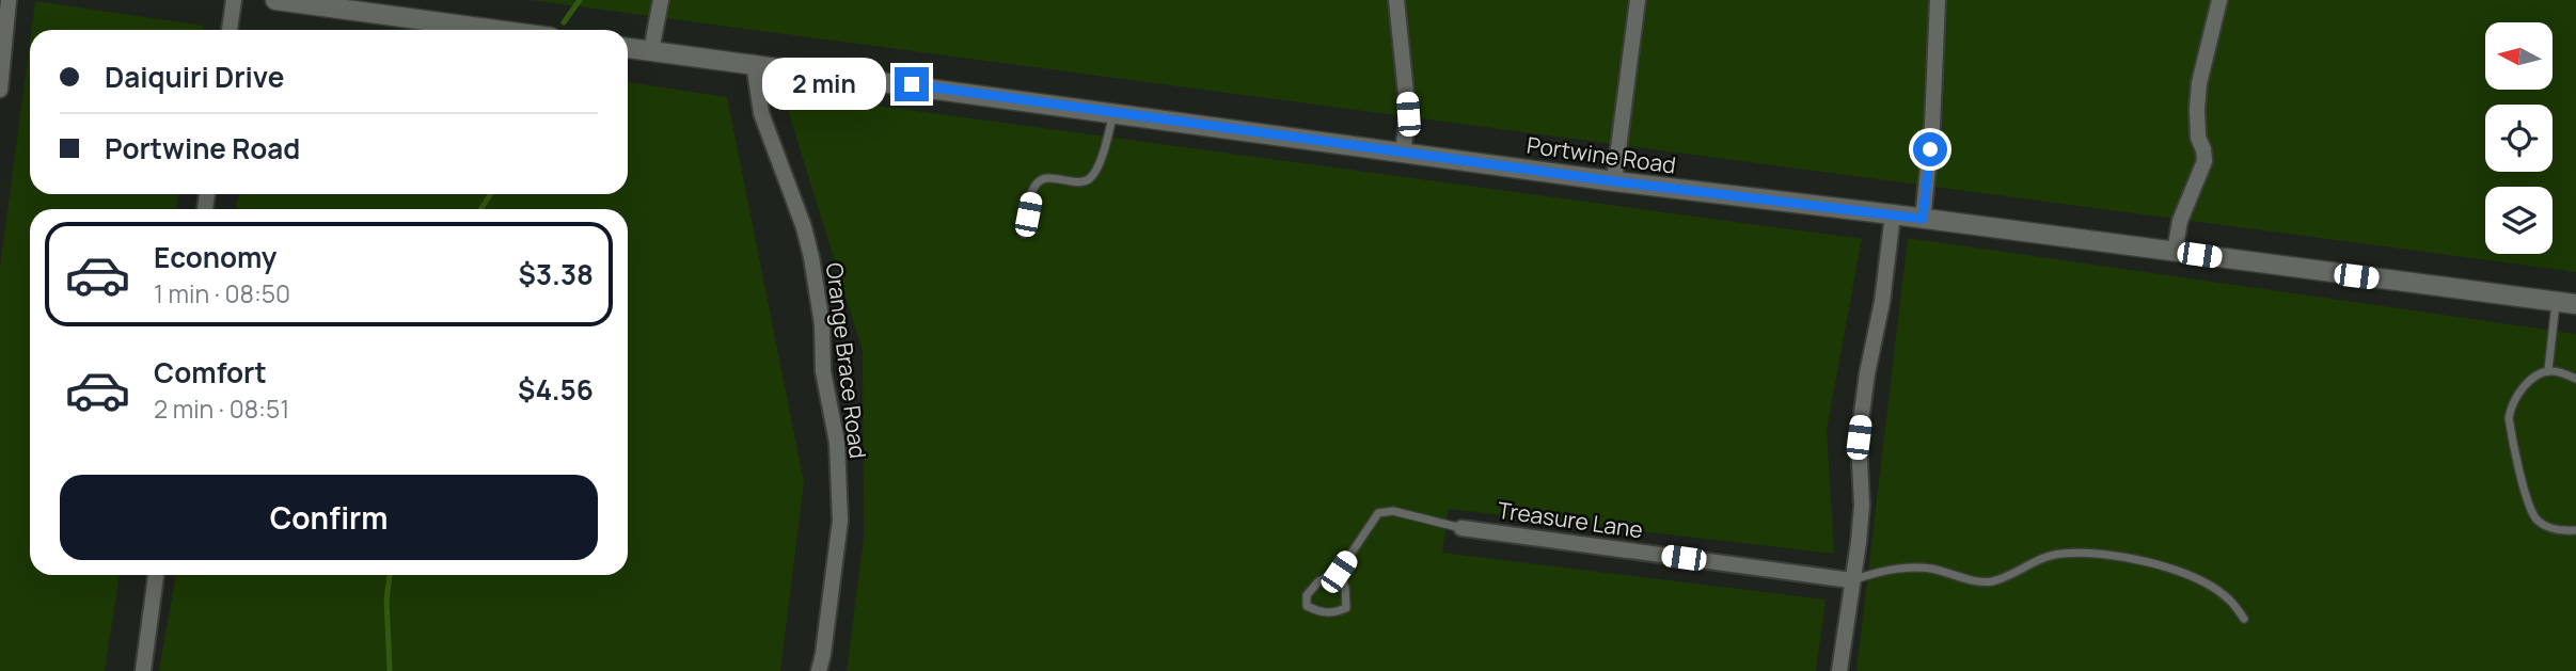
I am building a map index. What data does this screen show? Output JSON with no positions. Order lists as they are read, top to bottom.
{
  "streets": {
    "street": ["Portwine Road", "Orange Brace Road", "Treasure Lane"]
  },
  "crossings": [
    ["Portwine Road", "Orange Brace Road"]
  ],
  "north": "left",
  "page": {
    "banner": ["Daiquiri Drive", "Portwine Road"],
    "bubble": "2 min",
    "list": [
      {
        "name": "Economy",
        "note": "1 min · 08:50",
        "value": "$3.38"
      },
      {
        "name": "Comfort",
        "note": "2 min · 08:51",
        "value": "$4.56"
      }
    ],
    "buttons": "Confirm"
  }
}
